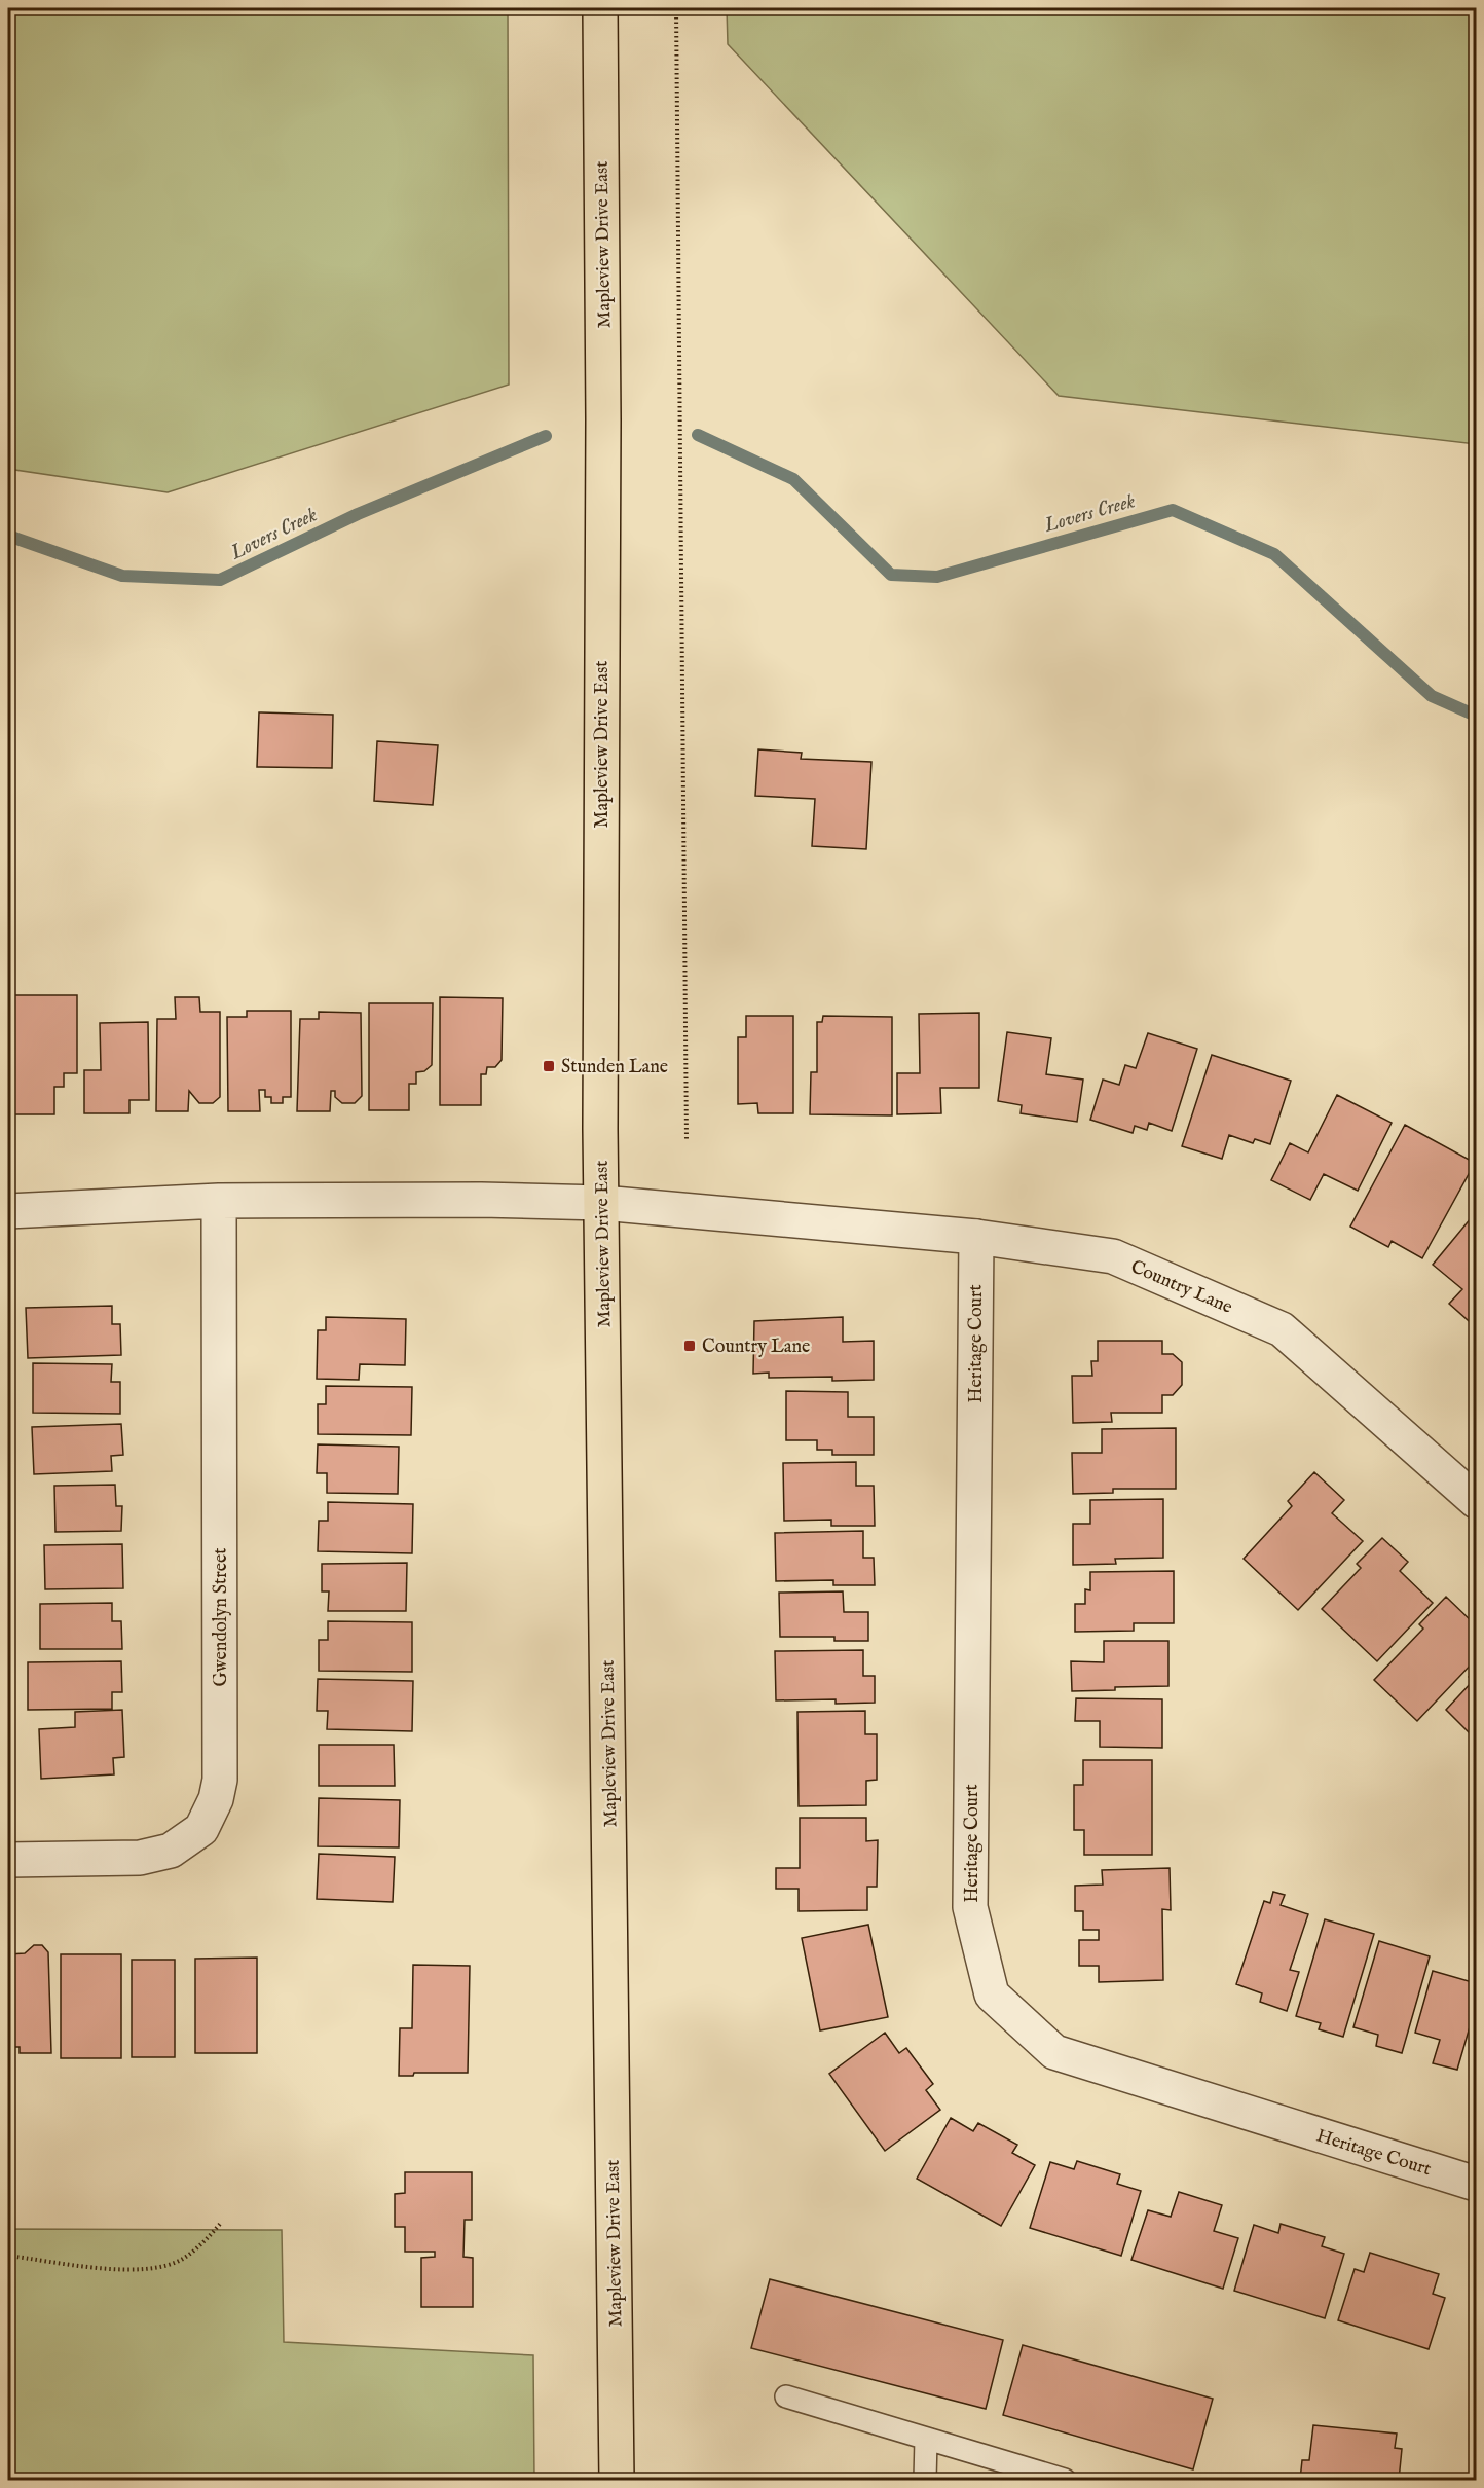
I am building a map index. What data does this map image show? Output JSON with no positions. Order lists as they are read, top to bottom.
{
  "streets": {
    "main road": ["Mapleview Drive East"],
    "street": ["Country Lane", "Heritage Court", "Gwendolyn Street"]
  },
  "crossings": [
    ["Mapleview Drive East", "Country Lane"],
    ["Country Lane", "Heritage Court"]
  ],
  "water": ["Lovers Creek"],
  "places": {
    "transit": ["Stunden Lane", "Country Lane"]
  }
}
